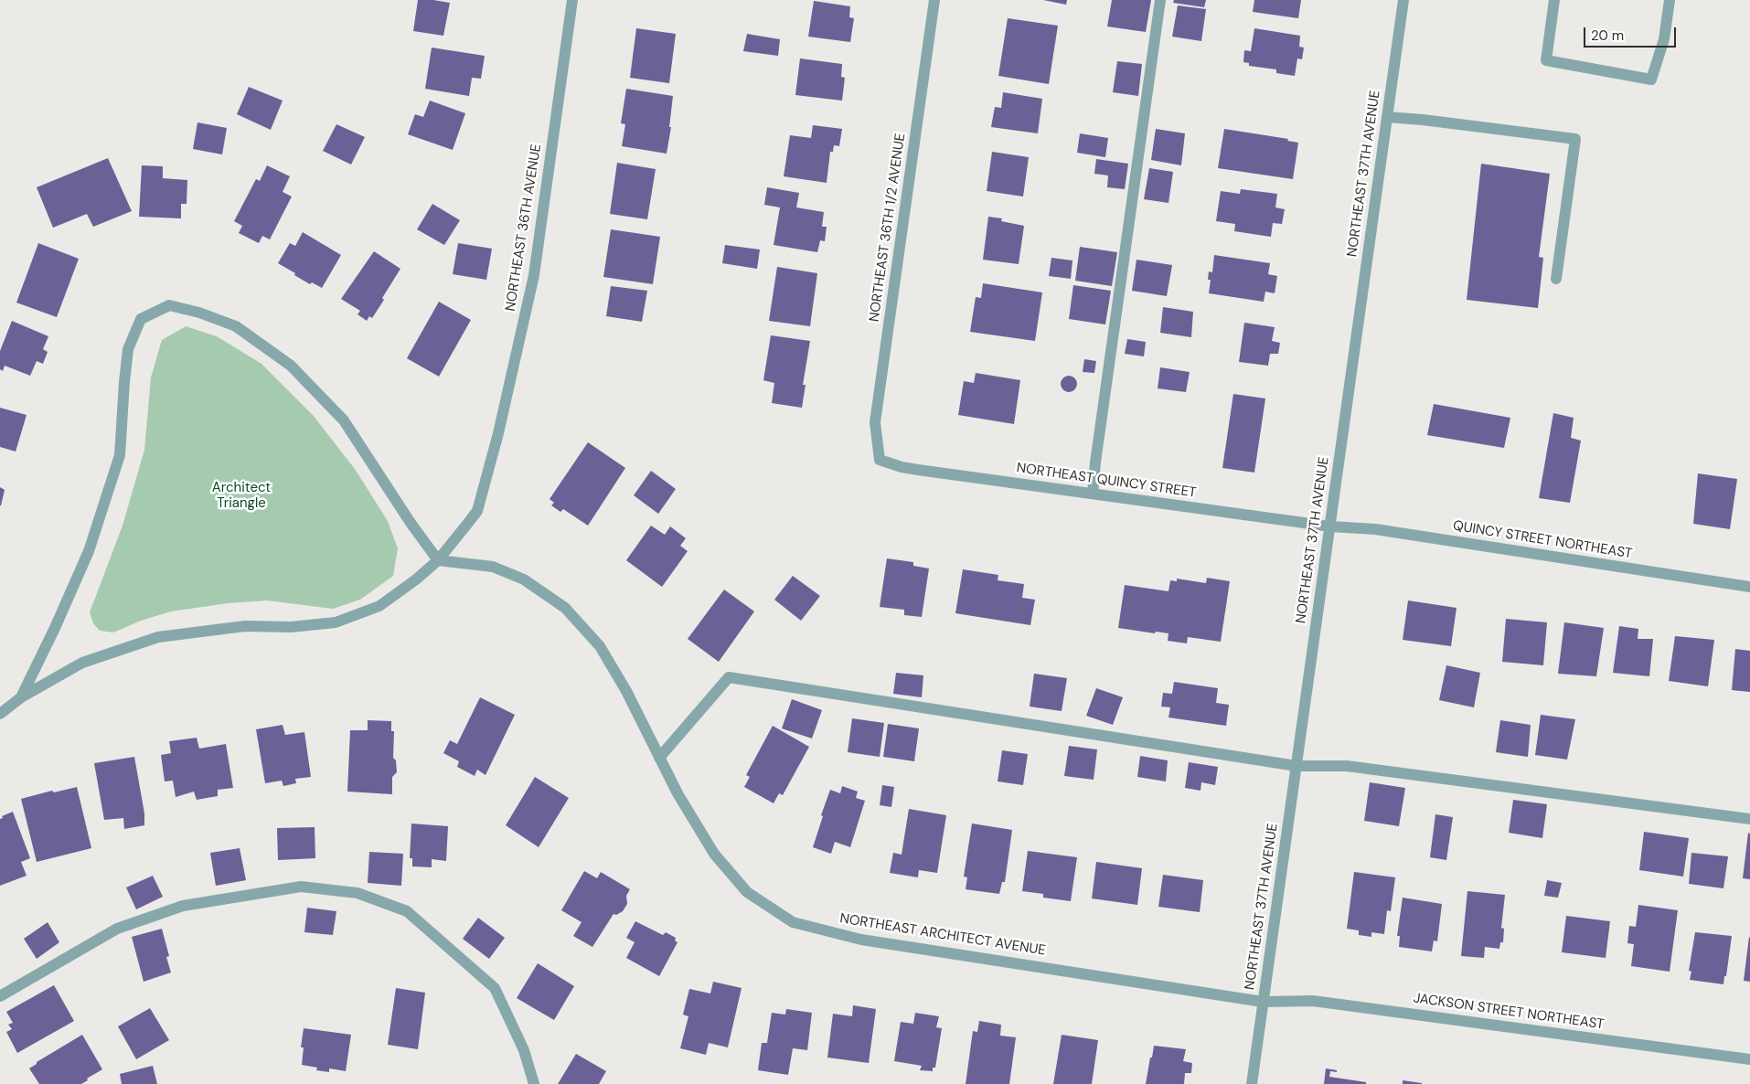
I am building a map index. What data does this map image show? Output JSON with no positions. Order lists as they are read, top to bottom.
{
  "streets": {
    "street": [
      "NORTHEAST 37TH AVENUE",
      "NORTHEAST 36TH AVENUE",
      "NORTHEAST 36TH 1/2 AVENUE",
      "NORTHEAST QUINCY STREET",
      "QUINCY STREET NORTHEAST",
      "NORTHEAST ARCHITECT AVENUE",
      "JACKSON STREET NORTHEAST"
    ]
  },
  "crossings": [
    ["NORTHEAST 37TH AVENUE", "NORTHEAST QUINCY STREET"],
    ["NORTHEAST 37TH AVENUE", "QUINCY STREET NORTHEAST"],
    ["NORTHEAST 37TH AVENUE", "NORTHEAST ARCHITECT AVENUE"],
    ["NORTHEAST 37TH AVENUE", "JACKSON STREET NORTHEAST"],
    ["NORTHEAST 36TH AVENUE", "NORTHEAST ARCHITECT AVENUE"],
    ["NORTHEAST 36TH 1/2 AVENUE", "NORTHEAST QUINCY STREET"],
    ["NORTHEAST QUINCY STREET", "QUINCY STREET NORTHEAST"],
    ["NORTHEAST ARCHITECT AVENUE", "JACKSON STREET NORTHEAST"]
  ],
  "parks": ["Architect Triangle"],
  "scale_bar": "20 m"
}
